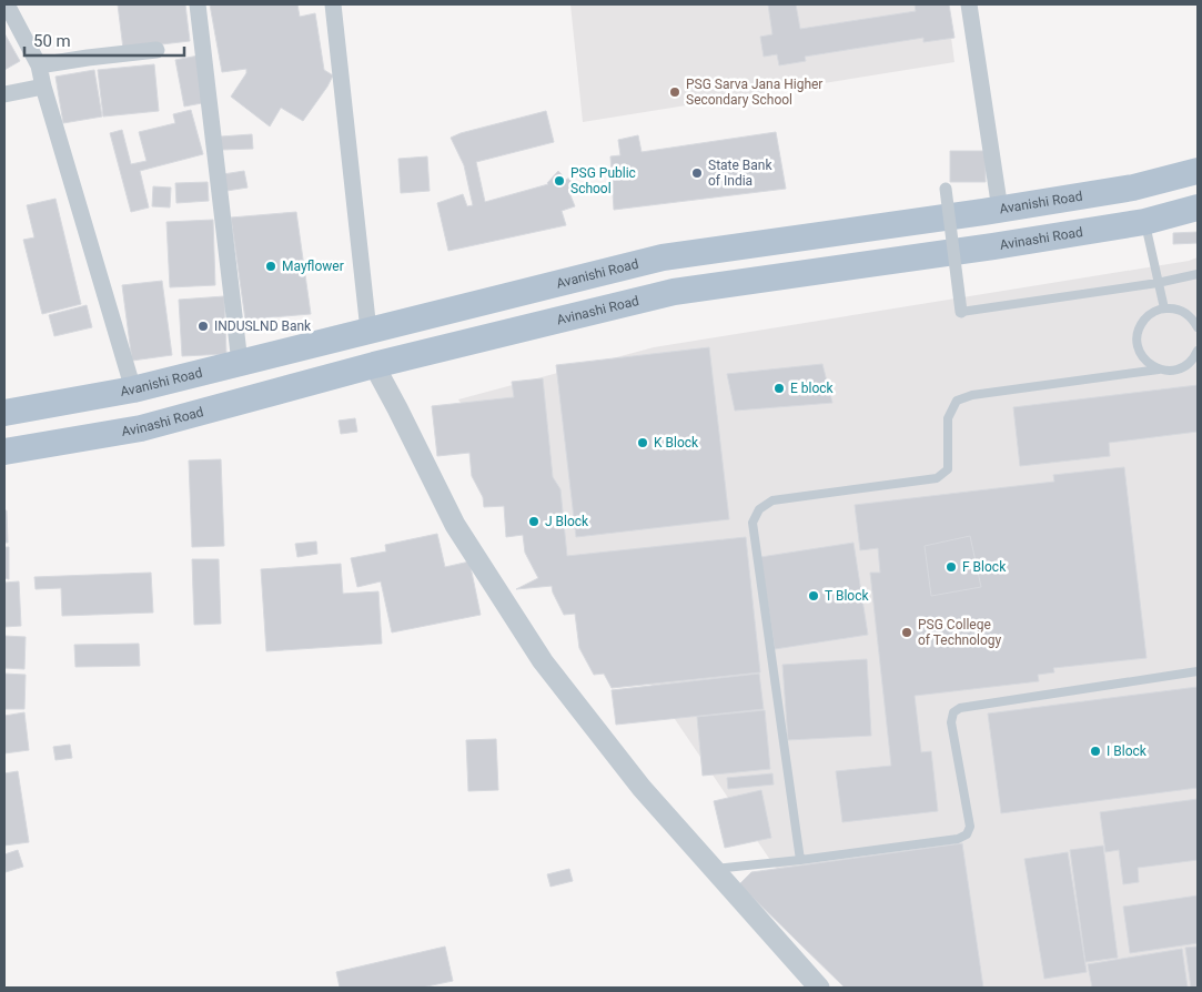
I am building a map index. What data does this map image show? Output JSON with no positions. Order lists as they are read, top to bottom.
{
  "streets": {
    "main road": ["Avanishi Road", "Avinashi Road"]
  },
  "places": [
    "PSG Sarva Jana Higher Secondary School",
    "State Bank of India",
    "PSG Public School",
    "Mayflower",
    "INDUSLND Bank",
    "E block",
    "K Block",
    "J Block",
    "F Block",
    "T Block",
    "PSG College of Technology",
    "I Block"
  ],
  "scale_bar": "50 m"
}
